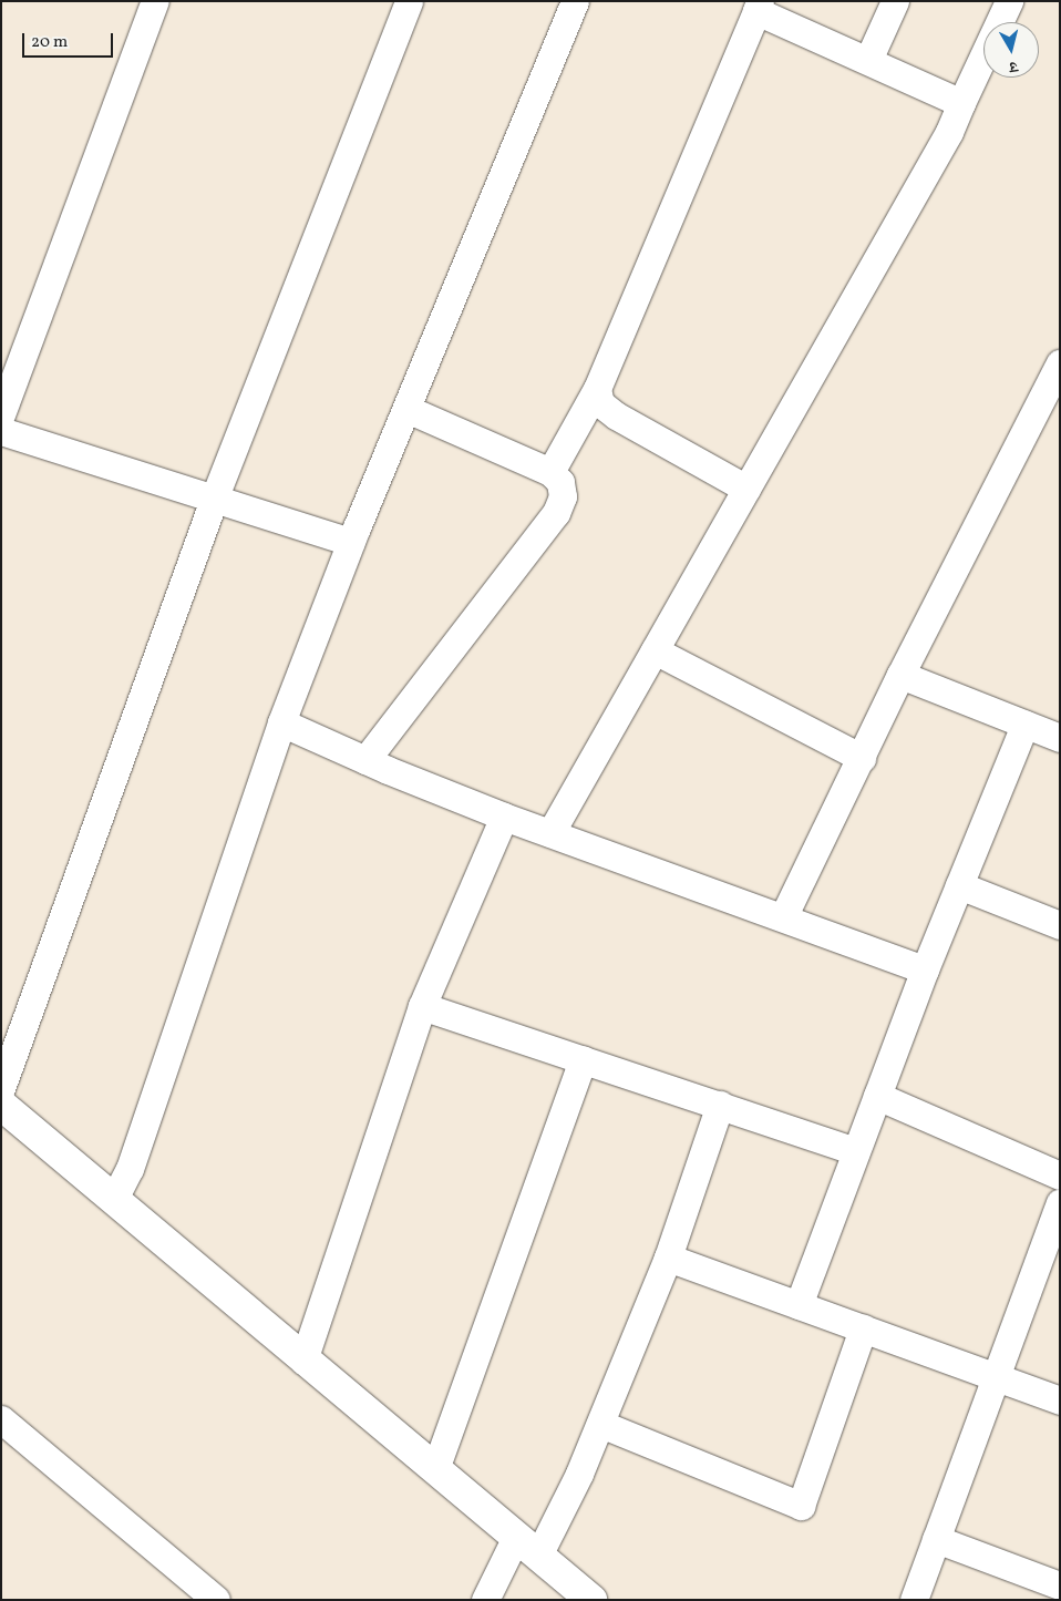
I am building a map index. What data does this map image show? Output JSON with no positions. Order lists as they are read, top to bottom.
{
  "scale_bar": "20 m",
  "north": "bottom"
}
